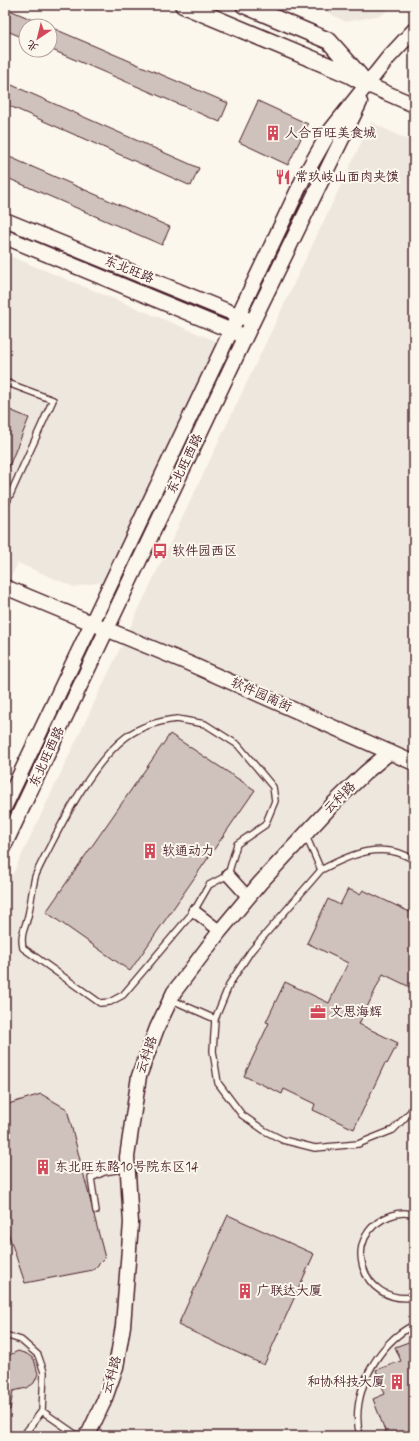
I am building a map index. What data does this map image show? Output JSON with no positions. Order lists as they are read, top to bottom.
{
  "streets": {
    "street": [
      "东北旺路",
      "东北旺西路",
      "软件园南街",
      "云科路"
    ]
  },
  "crossings": [
    ["东北旺路", "东北旺西路"],
    ["东北旺西路", "软件园南街"],
    ["软件园南街", "云科路"]
  ],
  "places": {
    "building": [
      "人合百旺美食城",
      "软通动力",
      "东北旺东路10号院东区14",
      "广联达大厦",
      "和协科技大厦"
    ],
    "restaurant": ["常玖岐山面肉夹馍"],
    "bus stop": ["软件园西区"],
    "office": ["文思海辉"]
  },
  "north": "bottom left"
}
